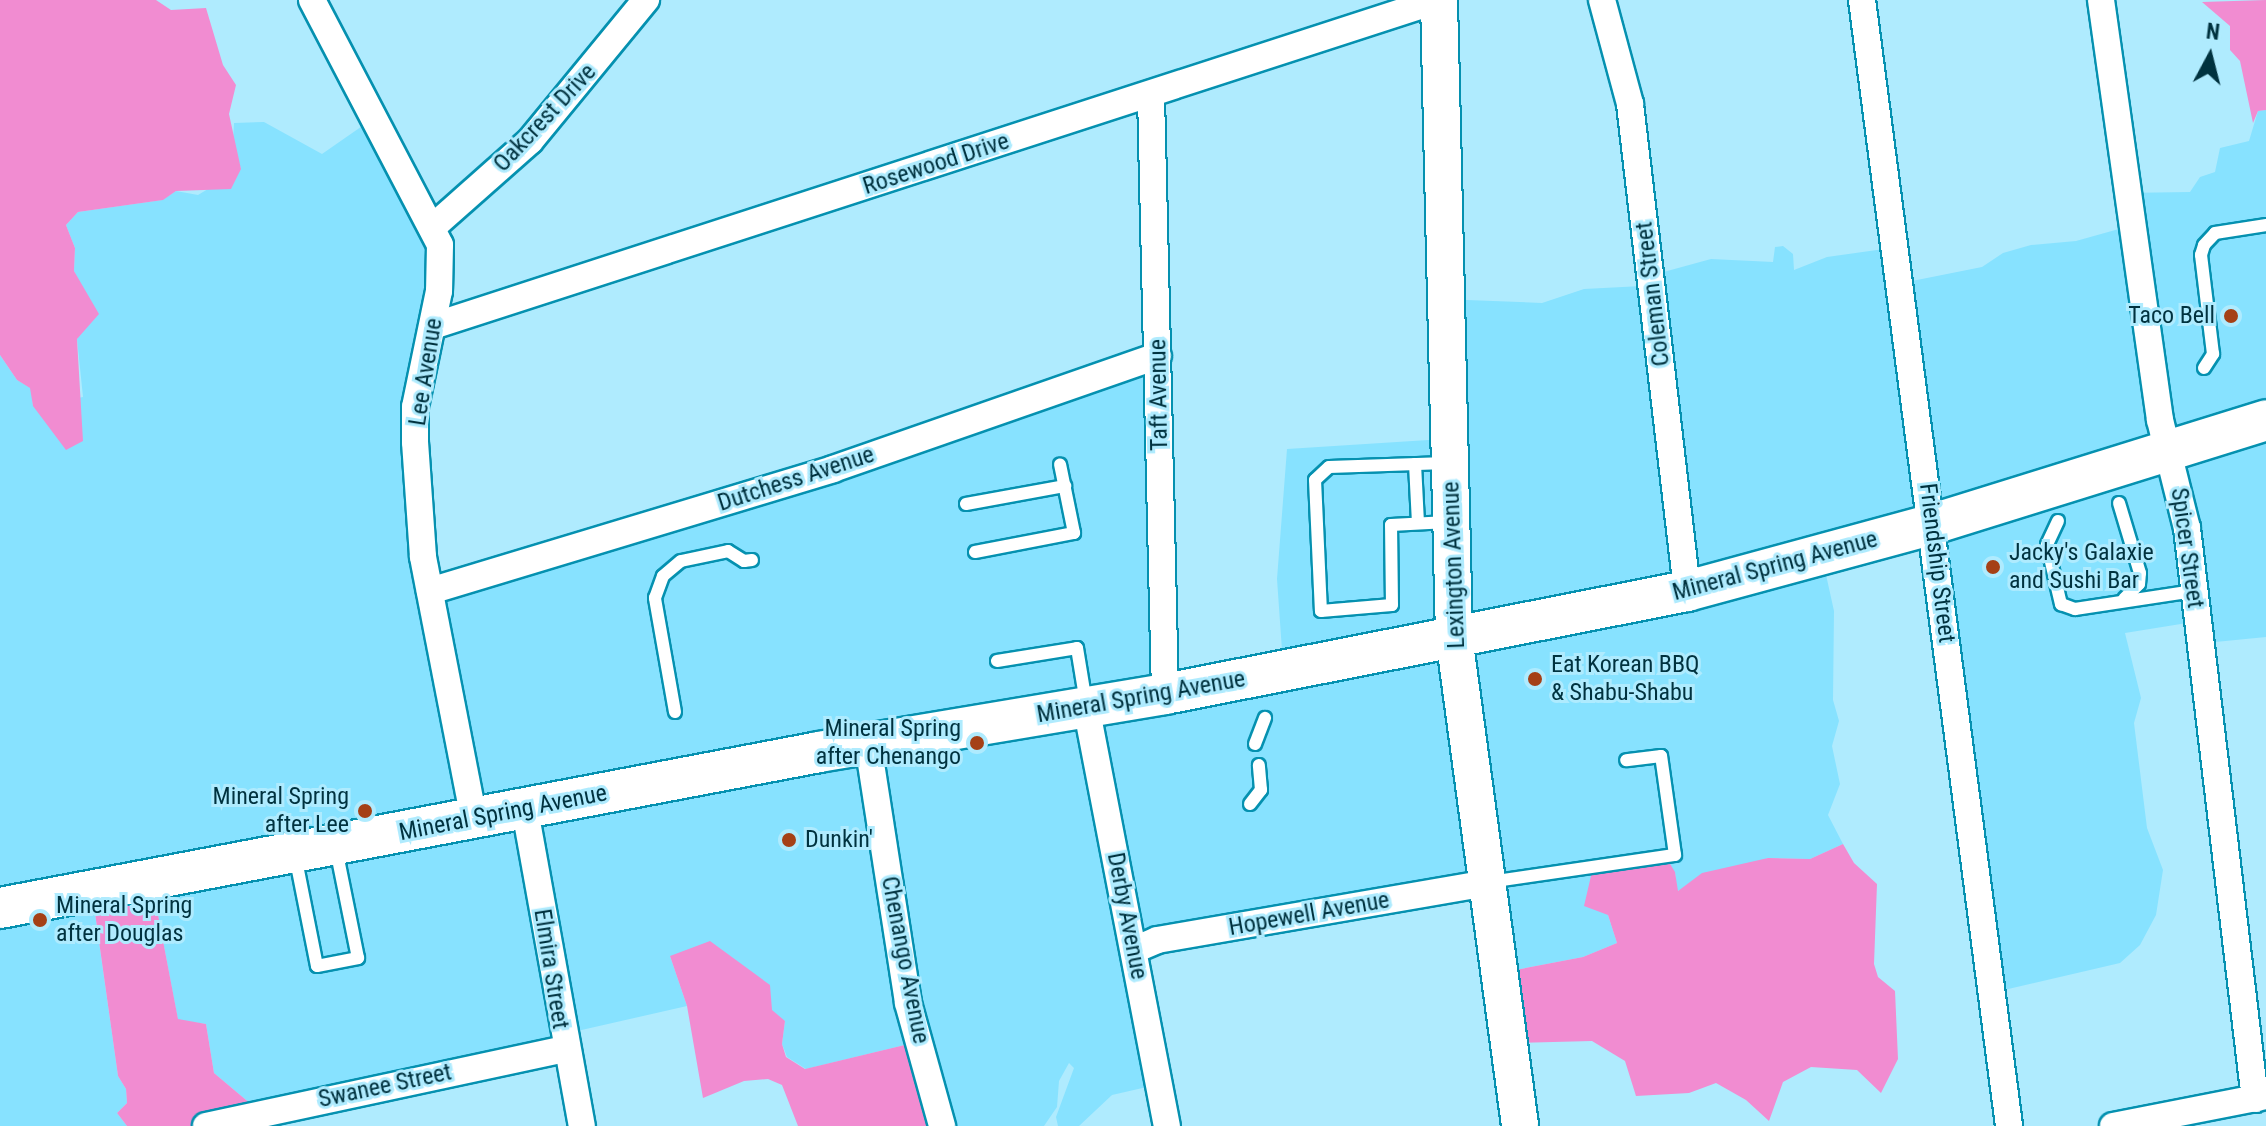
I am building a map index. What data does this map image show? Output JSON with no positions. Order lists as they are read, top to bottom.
{
  "streets": {
    "main road": ["Mineral Spring Avenue"],
    "street": [
      "Oakcrest Drive",
      "Rosewood Drive",
      "Coleman Street",
      "Lee Avenue",
      "Taft Avenue",
      "Dutchess Avenue",
      "Spicer Street",
      "Friendship Street",
      "Lexington Avenue",
      "Hopewell Avenue",
      "Derby Avenue",
      "Chenango Avenue",
      "Elmira Street",
      "Swanee Street"
    ]
  },
  "crossings": [
    ["Oakcrest Drive", "Lee Avenue"],
    ["Rosewood Drive", "Lee Avenue"],
    ["Rosewood Drive", "Taft Avenue"],
    ["Rosewood Drive", "Lexington Avenue"],
    ["Coleman Street", "Mineral Spring Avenue"],
    ["Lee Avenue", "Dutchess Avenue"],
    ["Lee Avenue", "Mineral Spring Avenue"],
    ["Taft Avenue", "Dutchess Avenue"],
    ["Taft Avenue", "Mineral Spring Avenue"],
    ["Spicer Street", "Mineral Spring Avenue"],
    ["Friendship Street", "Mineral Spring Avenue"],
    ["Lexington Avenue", "Mineral Spring Avenue"],
    ["Lexington Avenue", "Hopewell Avenue"],
    ["Mineral Spring Avenue", "Derby Avenue"],
    ["Mineral Spring Avenue", "Chenango Avenue"],
    ["Mineral Spring Avenue", "Elmira Street"],
    ["Hopewell Avenue", "Derby Avenue"],
    ["Elmira Street", "Swanee Street"]
  ],
  "places": [
    "Taco Bell",
    "Jacky's Galaxie and Sushi Bar",
    "Eat Korean BBQ & Shabu-Shabu",
    "Mineral Spring after Chenango",
    "Mineral Spring after Lee",
    "Dunkin'",
    "Mineral Spring after Douglas"
  ],
  "north": "top"
}
